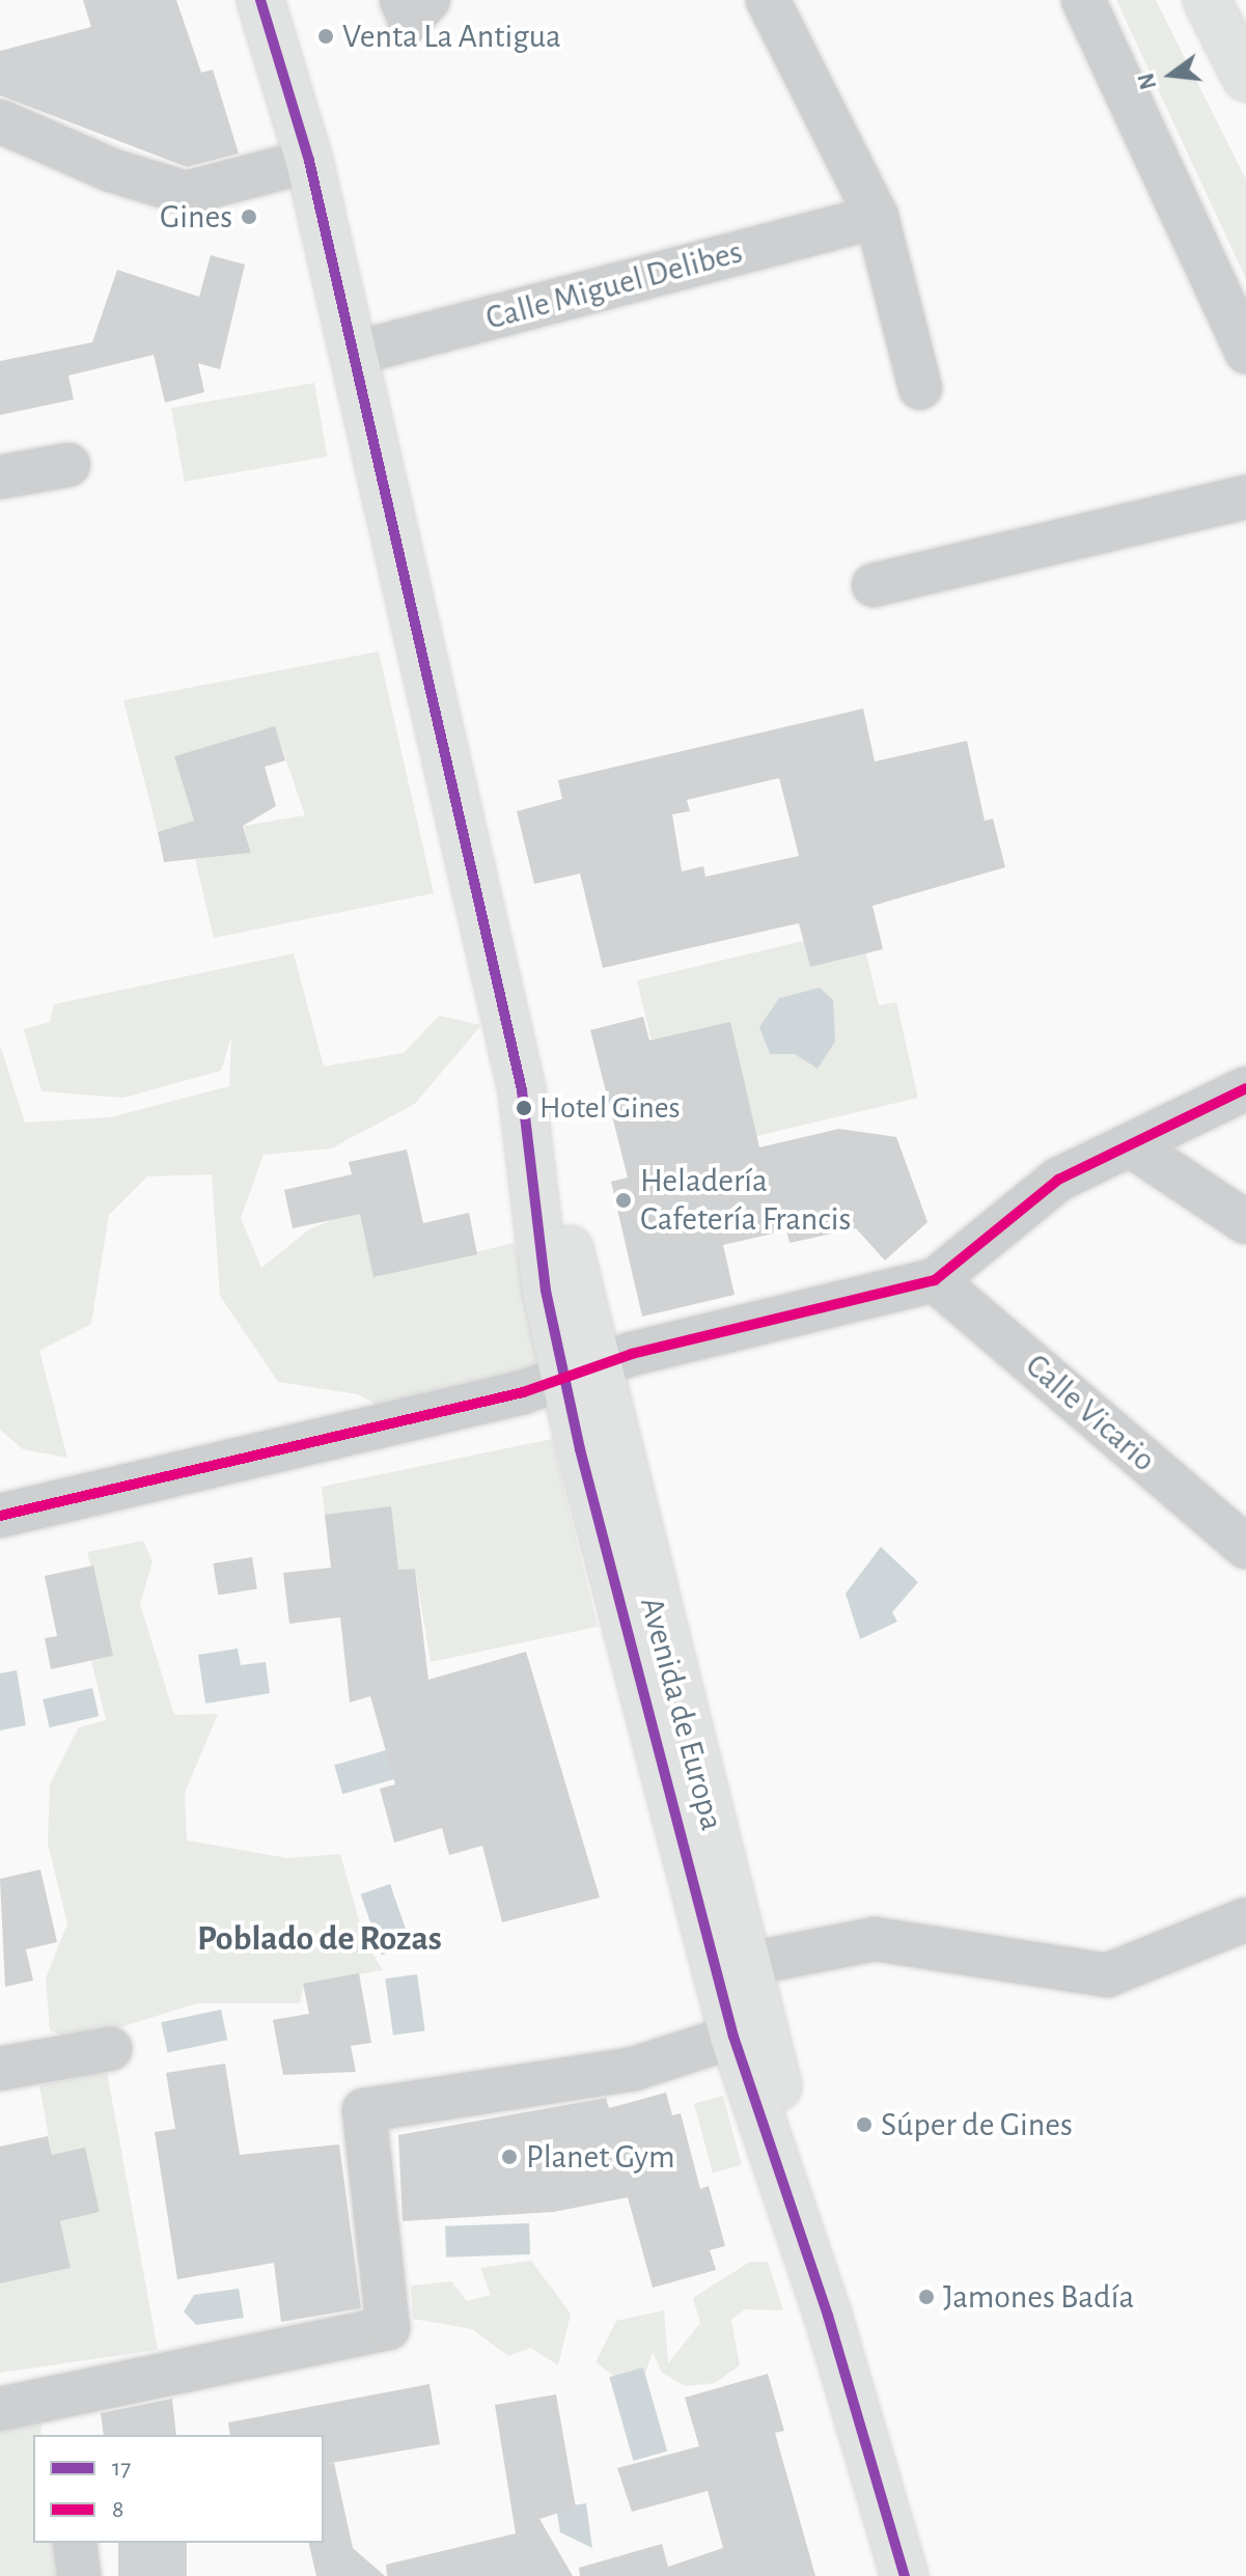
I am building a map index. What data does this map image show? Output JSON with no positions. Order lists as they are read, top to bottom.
{
  "streets": {
    "main road": ["Avenida de Europa"],
    "street": ["Calle Miguel Delibes", "Calle Vicario"]
  },
  "crossings": [
    ["Calle Miguel Delibes", "Avenida de Europa"]
  ],
  "districts": ["Poblado de Rozas"],
  "places": [
    "Venta La Antigua",
    "Gines",
    "Hotel Gines",
    "Heladería Cafetería Francis",
    "Súper de Gines",
    "Planet Gym",
    "Jamones Badía"
  ],
  "lines": ["transit line 17", "transit line 8"],
  "legend": ["17", "8"],
  "north": "left"
}
